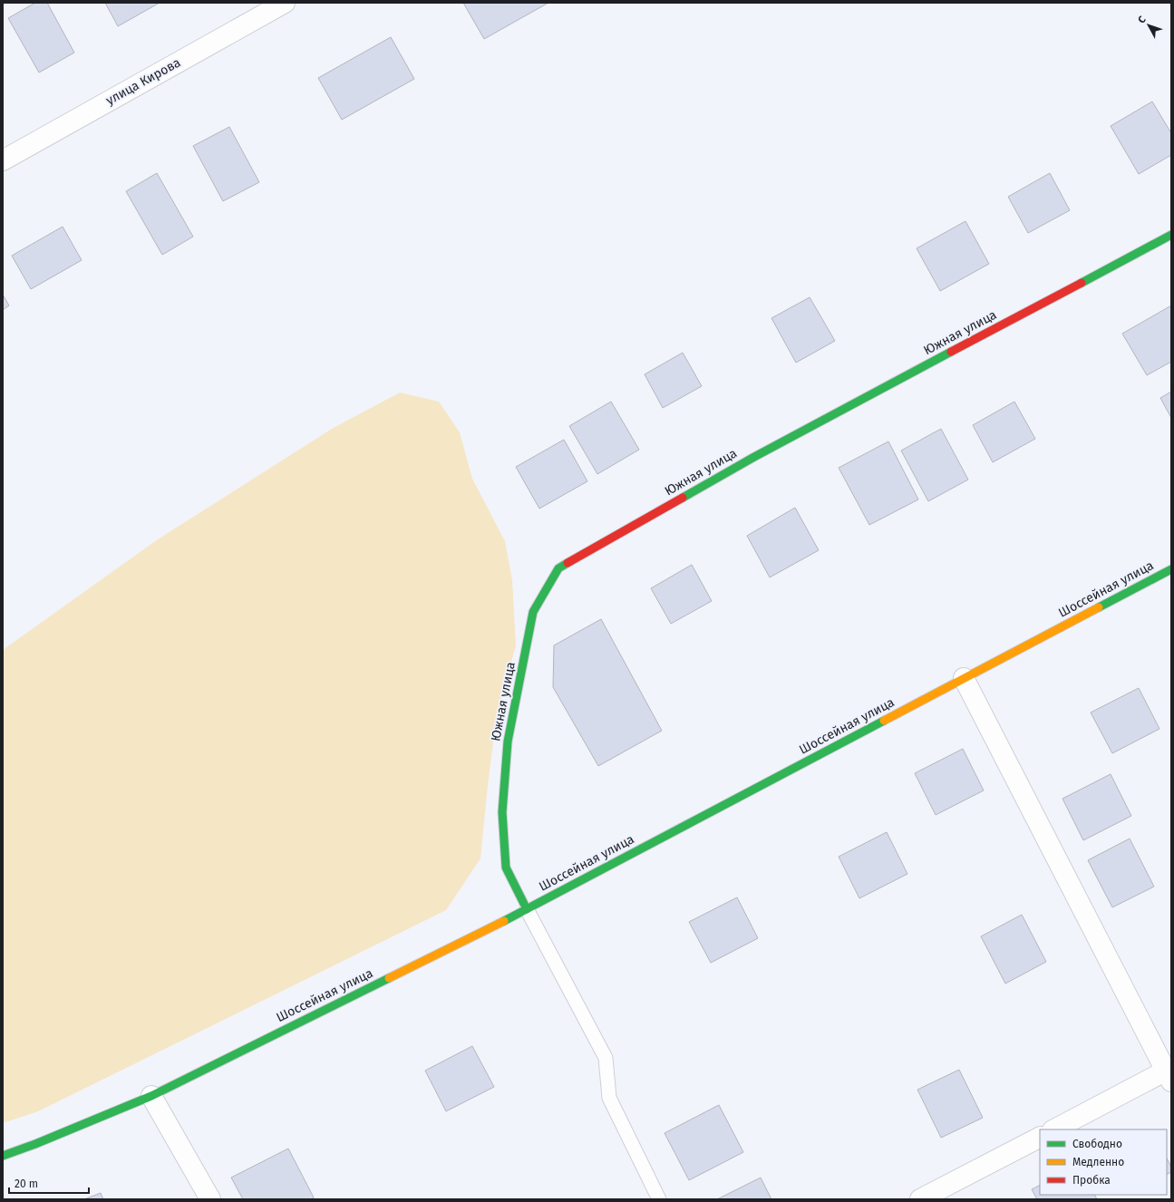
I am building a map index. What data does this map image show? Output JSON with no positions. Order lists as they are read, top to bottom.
{
  "streets": {
    "street": ["улица Кирова", "Южная улица", "Шоссейная улица"]
  },
  "crossings": [
    ["Южная улица", "Шоссейная улица"]
  ],
  "legend": ["Свободно", "Медленно", "Пробка"],
  "scale_bar": "20 m",
  "north": "top left"
}
